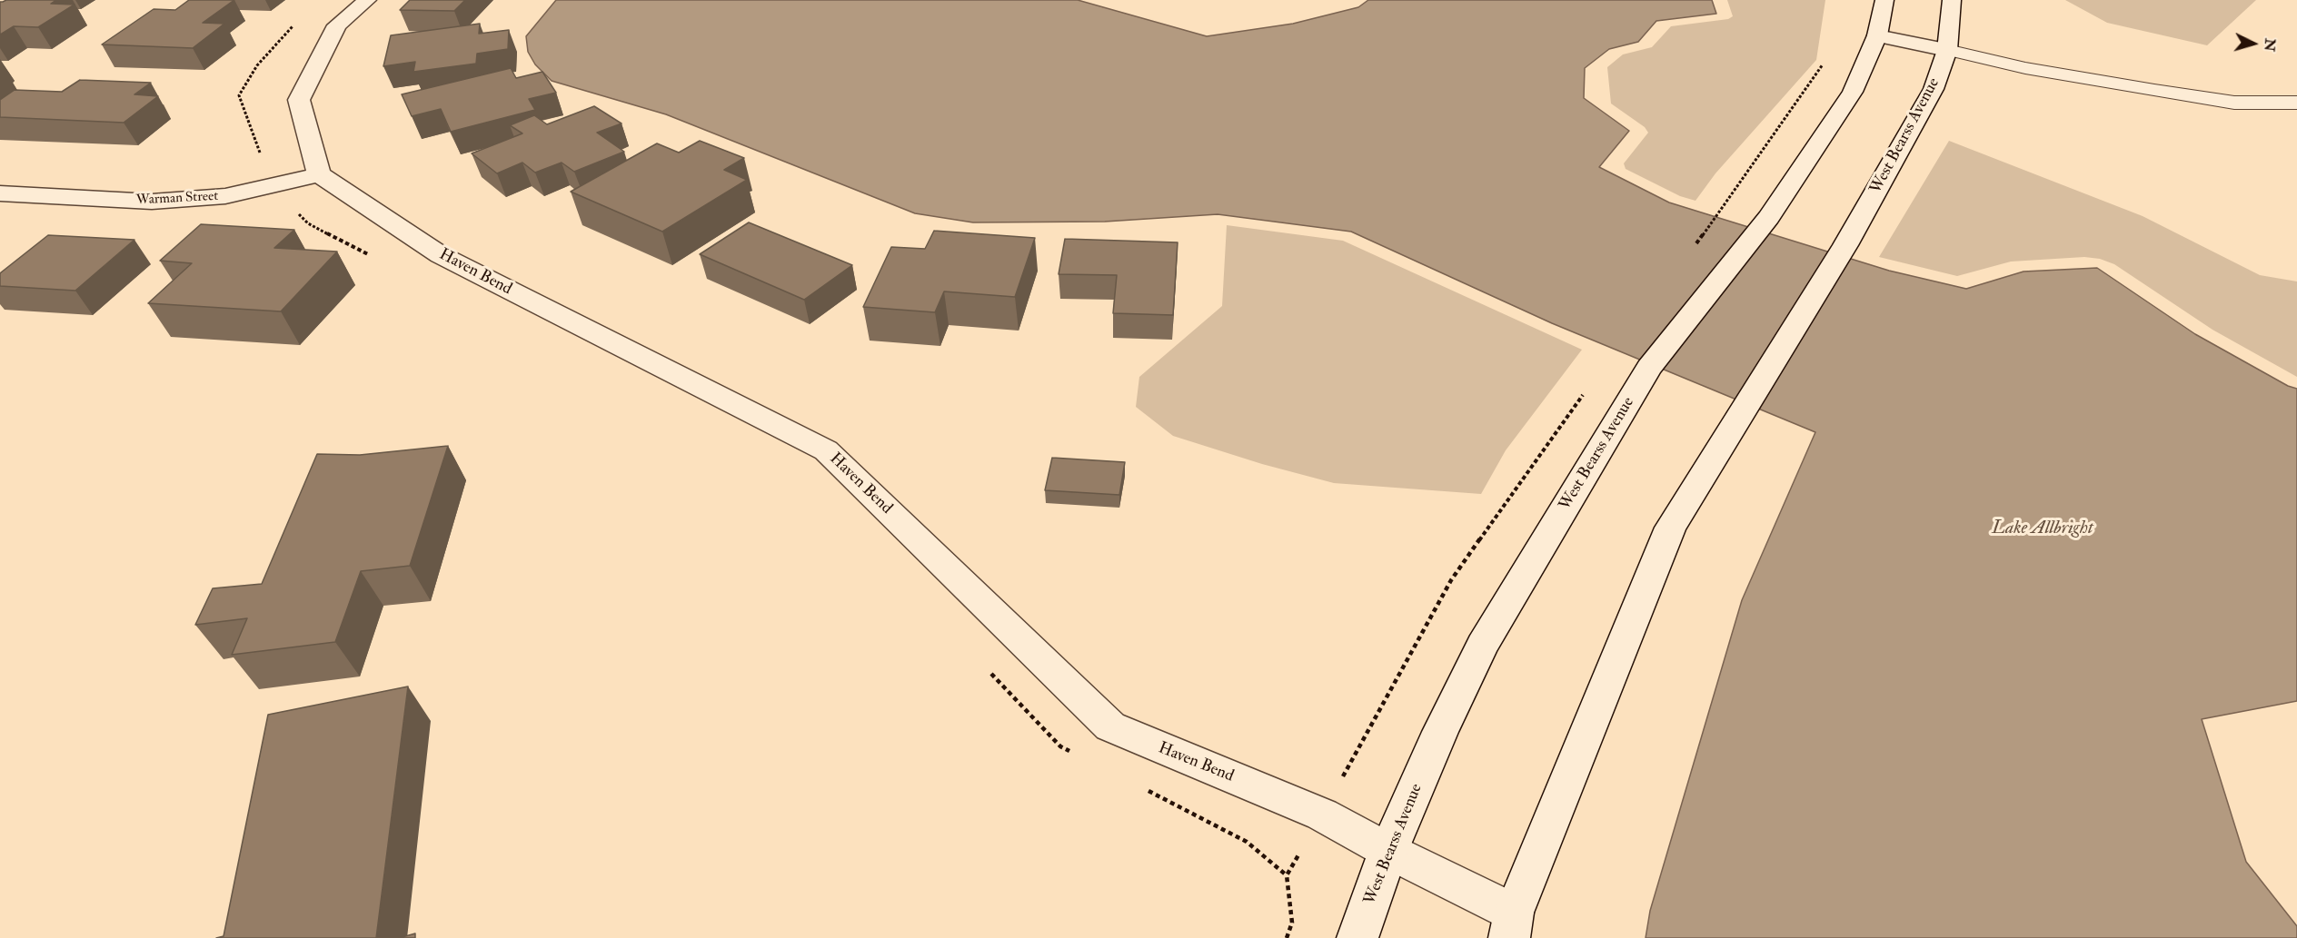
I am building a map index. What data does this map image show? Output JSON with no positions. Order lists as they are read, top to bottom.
{
  "streets": {
    "main road": ["West Bearss Avenue", "Warman Street", "Haven Bend"]
  },
  "crossings": [
    ["West Bearss Avenue", "Haven Bend"],
    ["Warman Street", "Haven Bend"]
  ],
  "water": ["Lake Allbright"],
  "north": "right"
}
